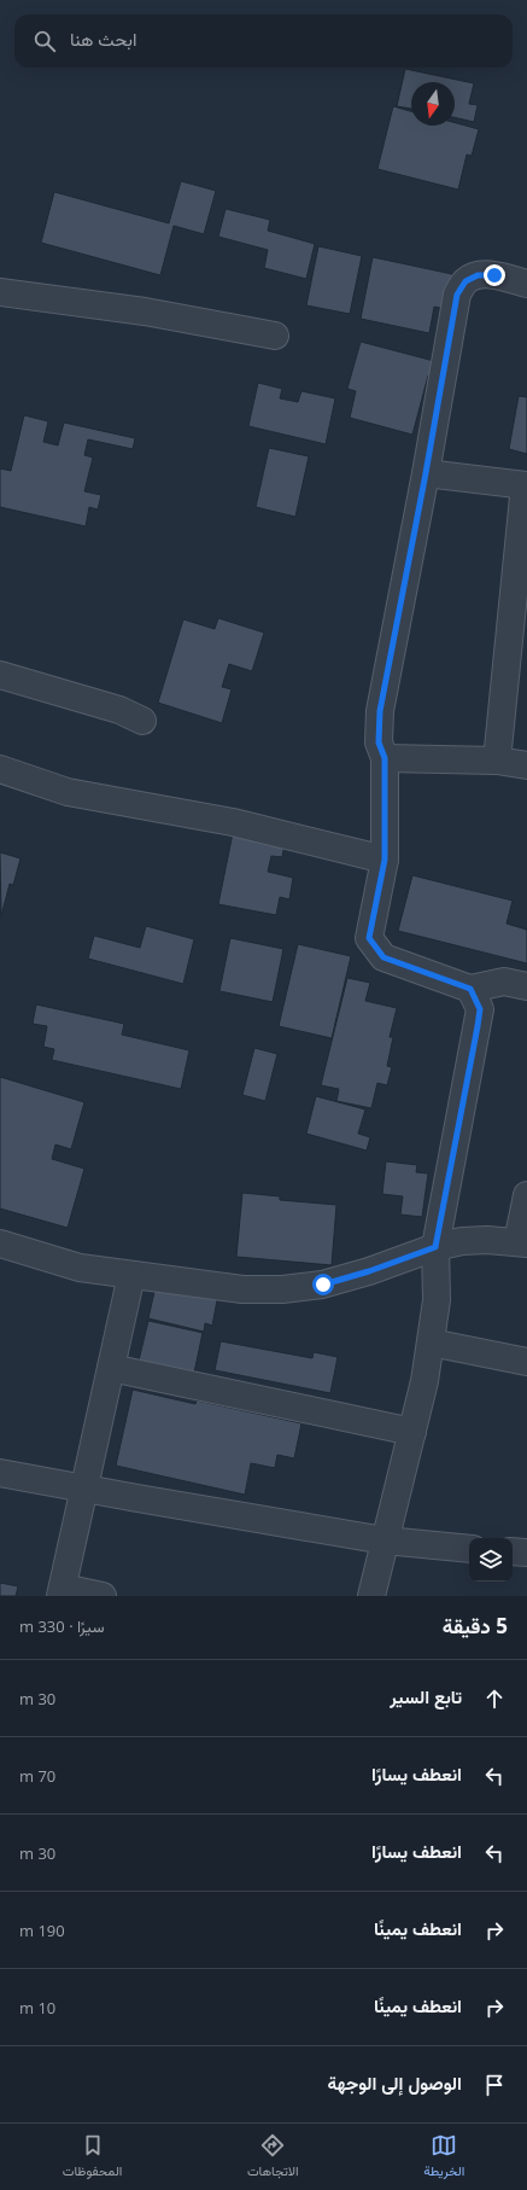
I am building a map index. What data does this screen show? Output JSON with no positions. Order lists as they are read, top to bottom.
{
  "north": "bottom",
  "page": {
    "search": "ابحث هنا",
    "heading": ["5 دقيقة", "سيرًا · 330 m"],
    "list": [
      ["تابع السير", "30 m"],
      ["انعطف يسارًا", "70 m"],
      ["انعطف يسارًا", "30 m"],
      ["انعطف يمينًا", "190 m"],
      ["انعطف يمينًا", "10 m"],
      "الوصول إلى الوجهة"
    ],
    "nav": ["الخريطة", "الاتجاهات", "المحفوظات"]
  }
}
